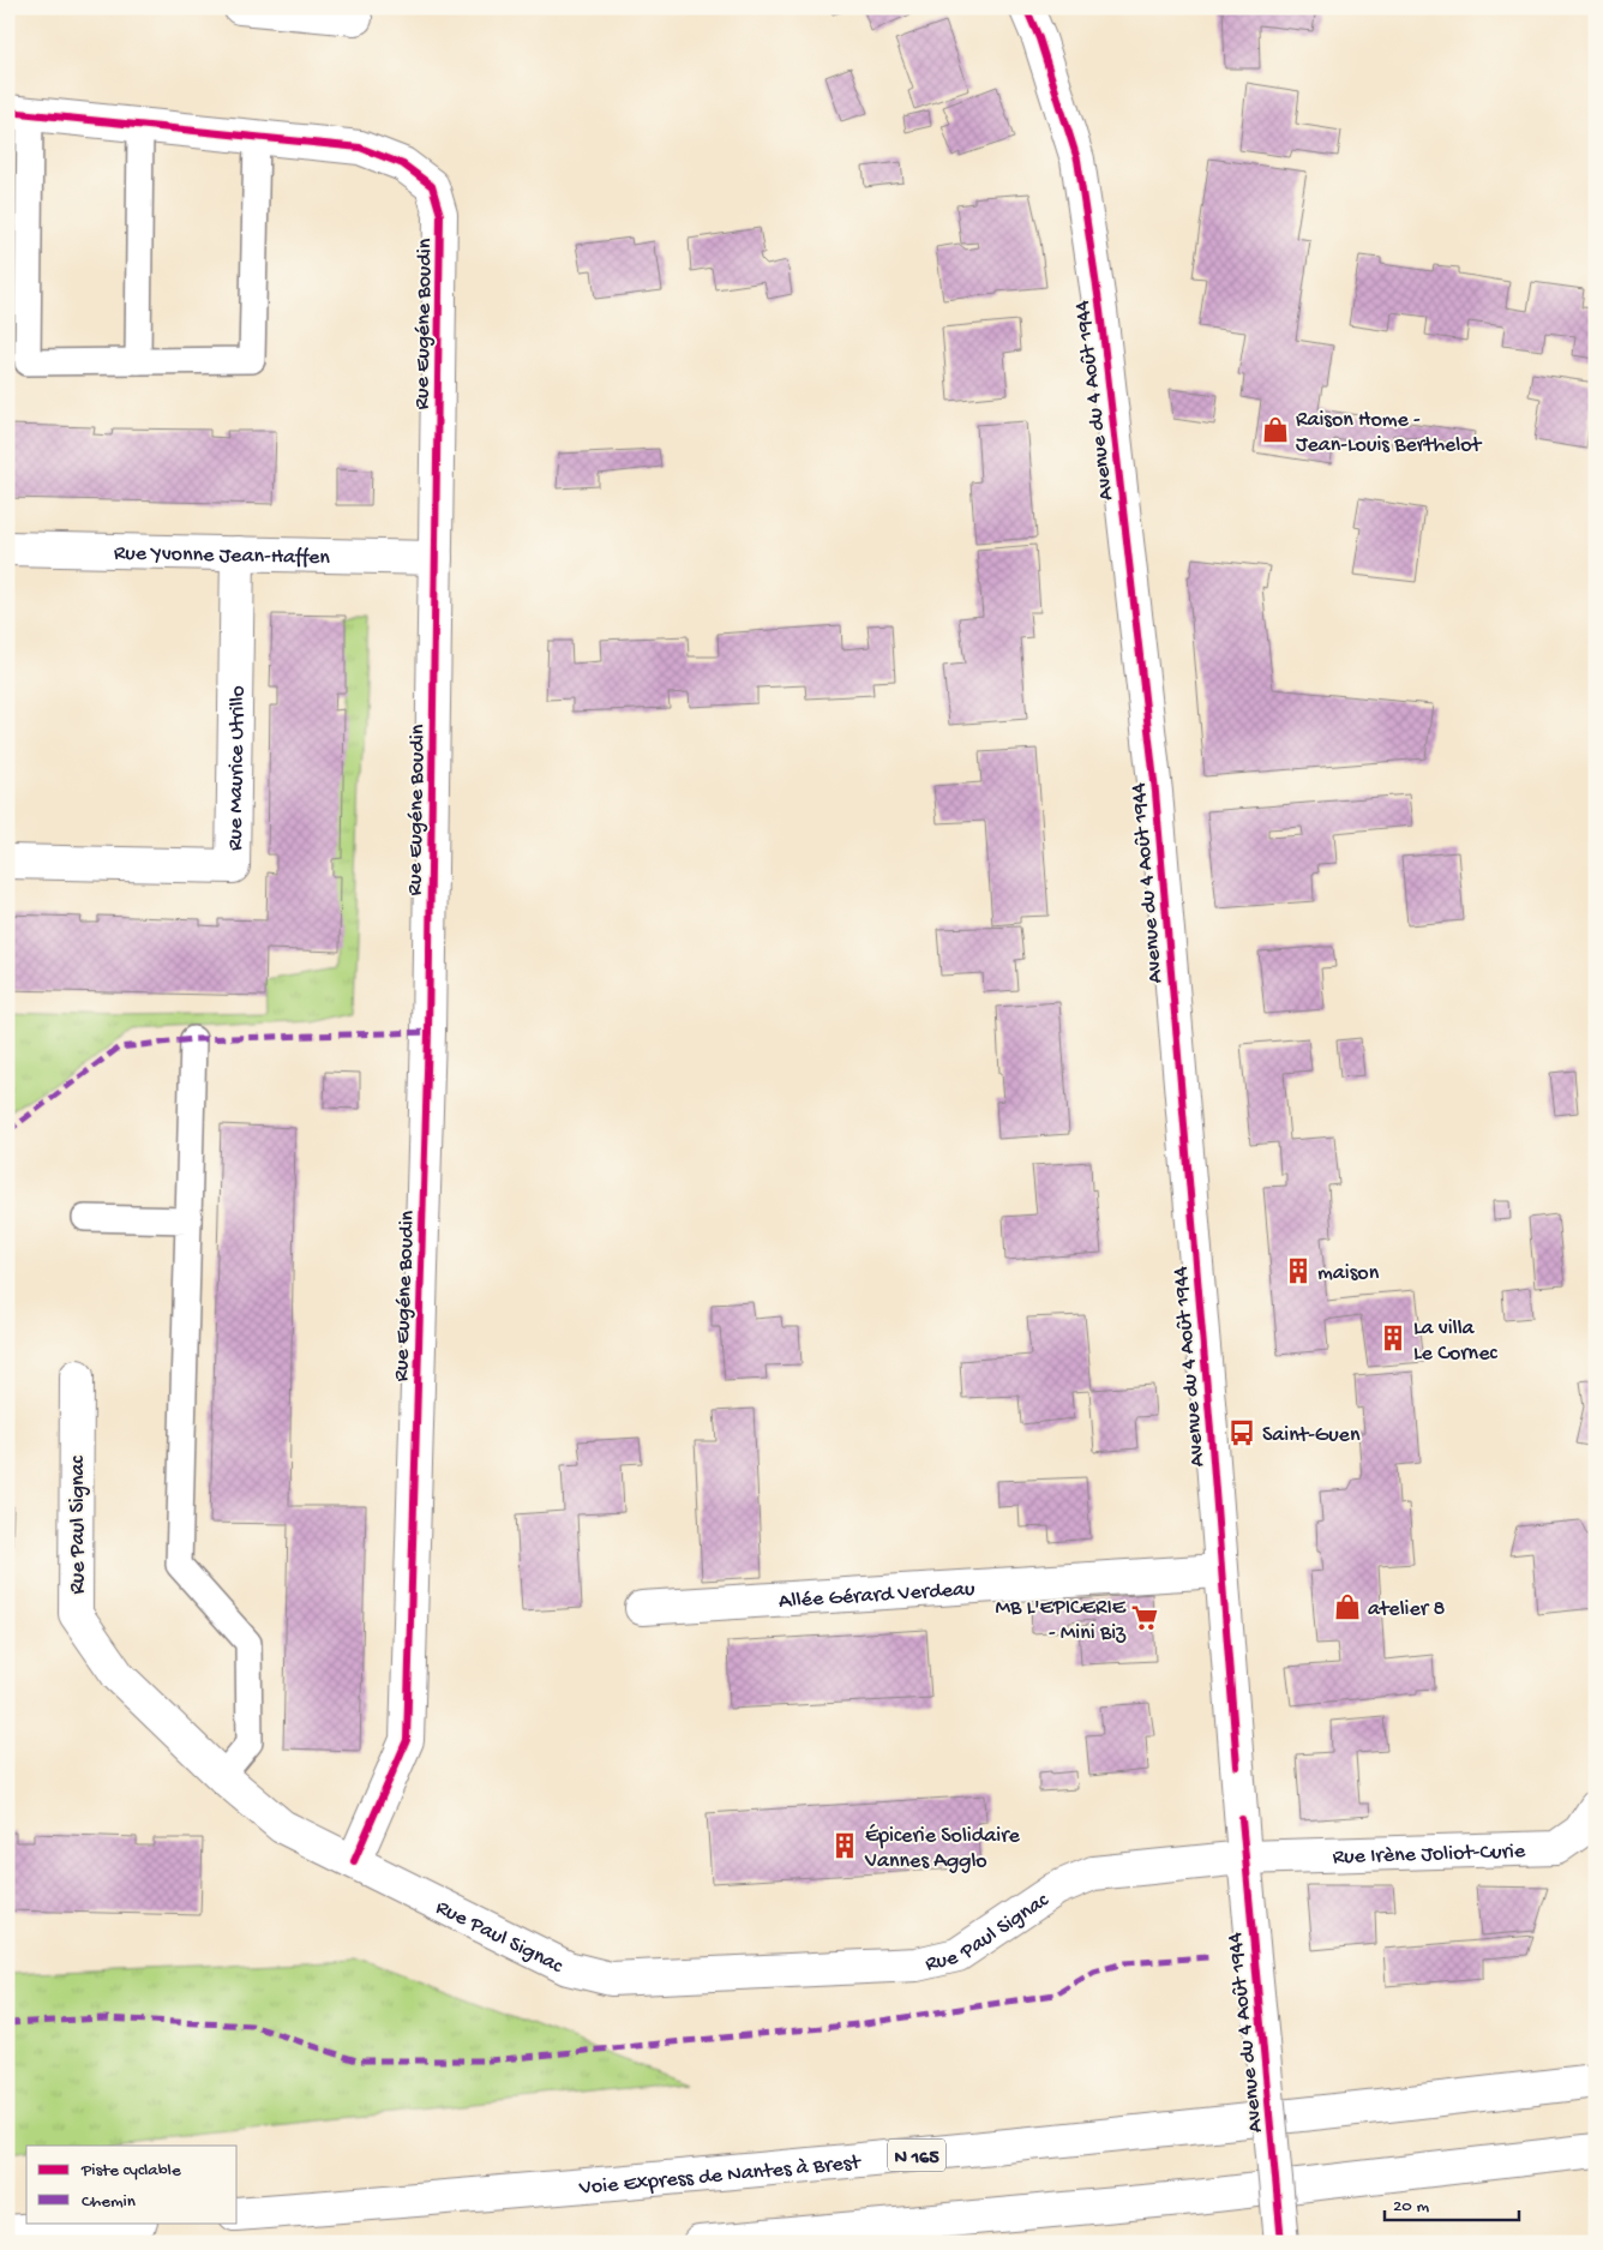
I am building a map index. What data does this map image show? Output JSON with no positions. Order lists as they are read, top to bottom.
{
  "streets": {
    "main road": [
      "Rue Eugéne Boudin",
      "Avenue du 4 Août 1944",
      "Rue Yvonne Jean-Haffen",
      "Rue Maurice Utrillo",
      "Rue Paul Signac",
      "Allée Gérard Verdeau",
      "Rue Irène Joliot-Curie",
      "N 165",
      "Voie Express de Nantes à Brest"
    ]
  },
  "crossings": [
    ["Rue Eugéne Boudin", "Rue Yvonne Jean-Haffen"],
    ["Rue Eugéne Boudin", "Rue Paul Signac"],
    ["Avenue du 4 Août 1944", "Rue Paul Signac"],
    ["Avenue du 4 Août 1944", "Allée Gérard Verdeau"],
    ["Avenue du 4 Août 1944", "Rue Irène Joliot-Curie"],
    ["Rue Yvonne Jean-Haffen", "Rue Maurice Utrillo"],
    ["Rue Paul Signac", "Rue Irène Joliot-Curie"]
  ],
  "places": {
    "shop": ["Raison Home - Jean-Louis Berthelot", "atelier 8"],
    "building": ["maison", "La villa Le Cornec", "Épicerie Solidaire Vannes Agglo"],
    "bus stop": ["Saint-Guen"],
    "supermarket": ["MB L'EPICERIE - Mini Biz"]
  },
  "legend": ["Piste cyclable", "Chemin"],
  "scale_bar": "20 m"
}
